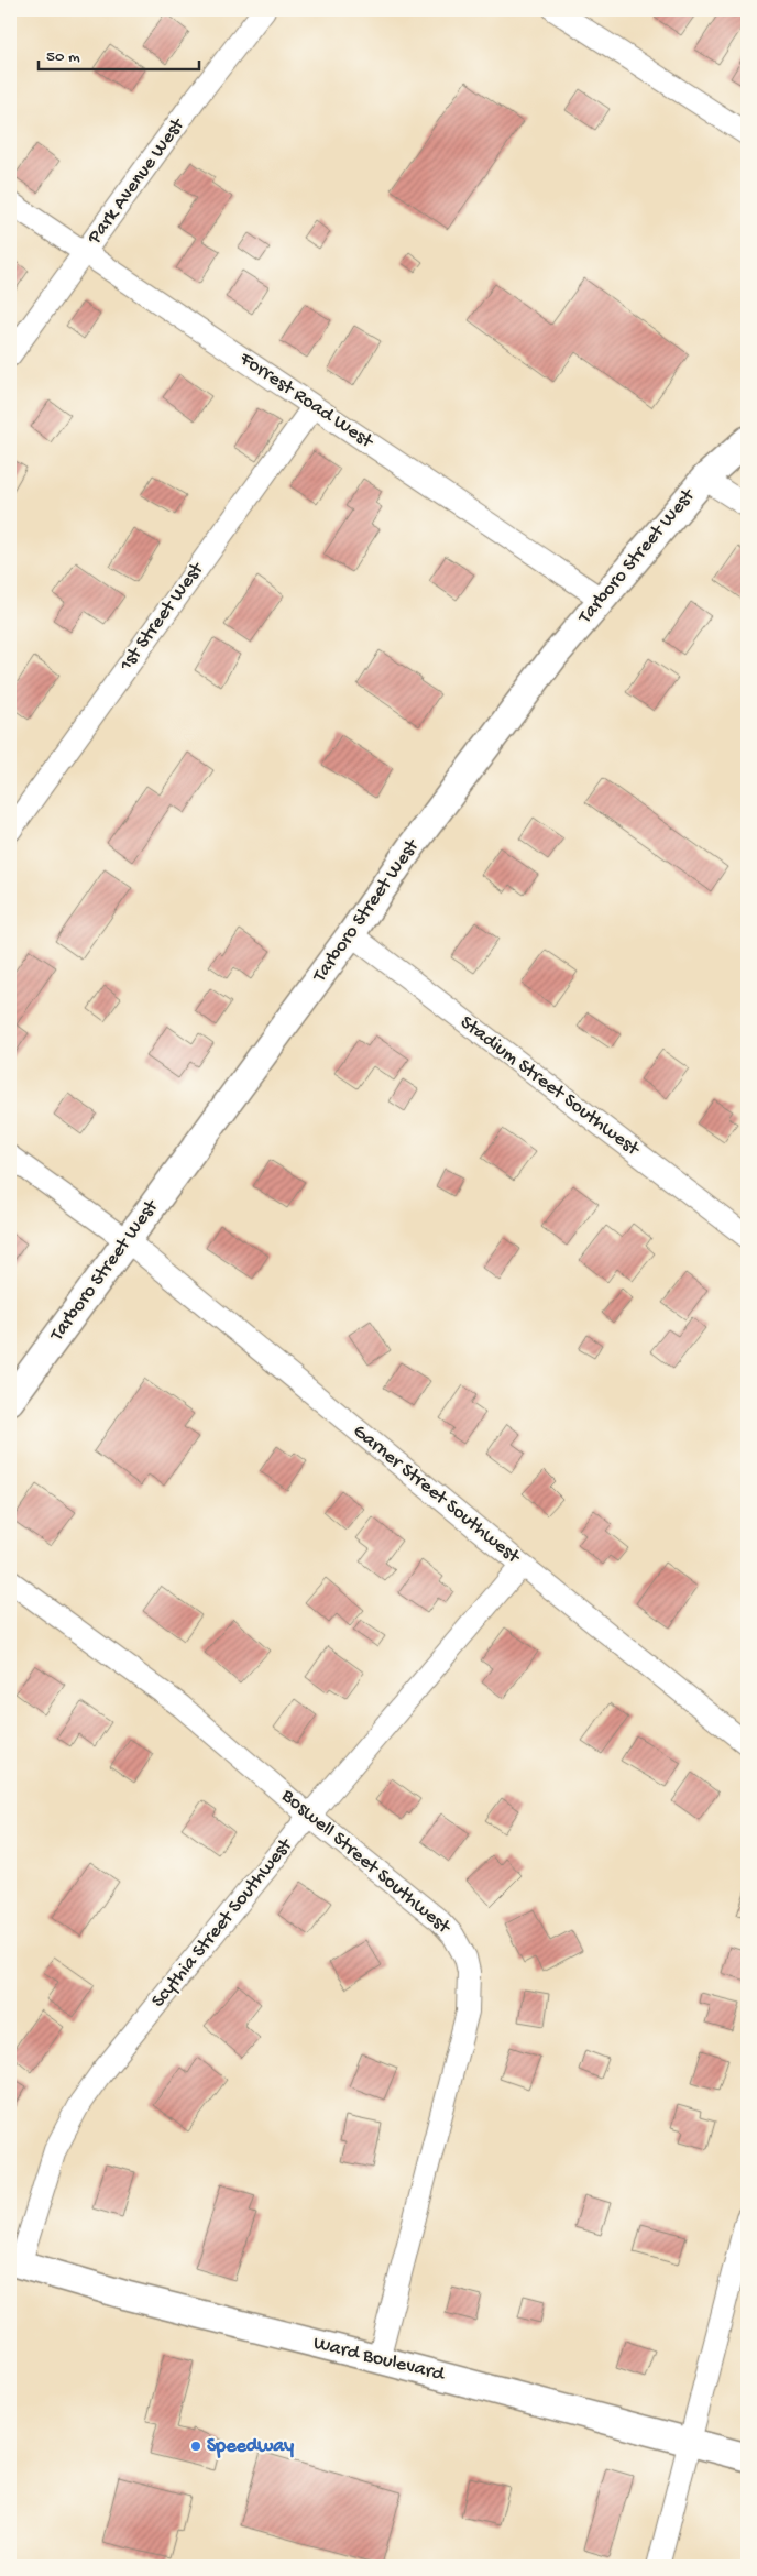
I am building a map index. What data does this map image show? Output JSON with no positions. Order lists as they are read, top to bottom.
{
  "streets": {
    "main road": ["Tarboro Street West", "Ward Boulevard"],
    "street": [
      "Park Avenue West",
      "Forrest Road West",
      "1st Street West",
      "Stadium Street Southwest",
      "Garner Street Southwest",
      "Boswell Street Southwest",
      "Scythia Street Southwest"
    ]
  },
  "crossings": [
    ["Park Avenue West", "Forrest Road West"],
    ["Forrest Road West", "Tarboro Street West"],
    ["Forrest Road West", "1st Street West"],
    ["Tarboro Street West", "Stadium Street Southwest"],
    ["Tarboro Street West", "Garner Street Southwest"],
    ["Garner Street Southwest", "Scythia Street Southwest"],
    ["Boswell Street Southwest", "Scythia Street Southwest"],
    ["Boswell Street Southwest", "Ward Boulevard"],
    ["Scythia Street Southwest", "Ward Boulevard"]
  ],
  "places": ["Speedway"],
  "scale_bar": "50 m"
}
